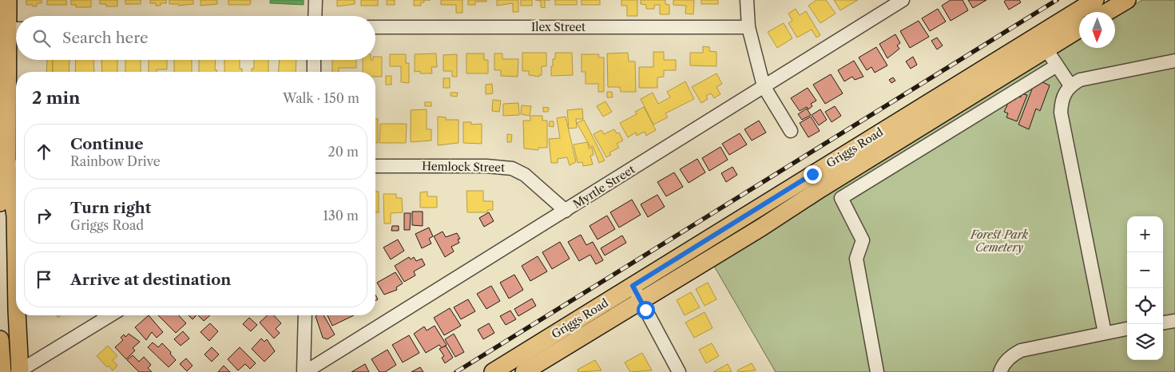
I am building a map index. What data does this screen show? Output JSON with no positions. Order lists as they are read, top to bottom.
{
  "streets": {
    "main road": ["Griggs Road"],
    "street": ["Ilex Street", "Hemlock Street", "Myrtle Street"]
  },
  "crossings": [
    ["Hemlock Street", "Myrtle Street"]
  ],
  "parks": ["Forest Park Cemetery"],
  "north": "bottom",
  "page": {
    "search": "Search here",
    "heading": ["2 min", "Walk · 150 m"],
    "list": [
      ["Continue", "Rainbow Drive", "20 m"],
      ["Turn right", "Griggs Road", "130 m"],
      "Arrive at destination"
    ],
    "map_buttons": ["+", "−"]
  }
}
